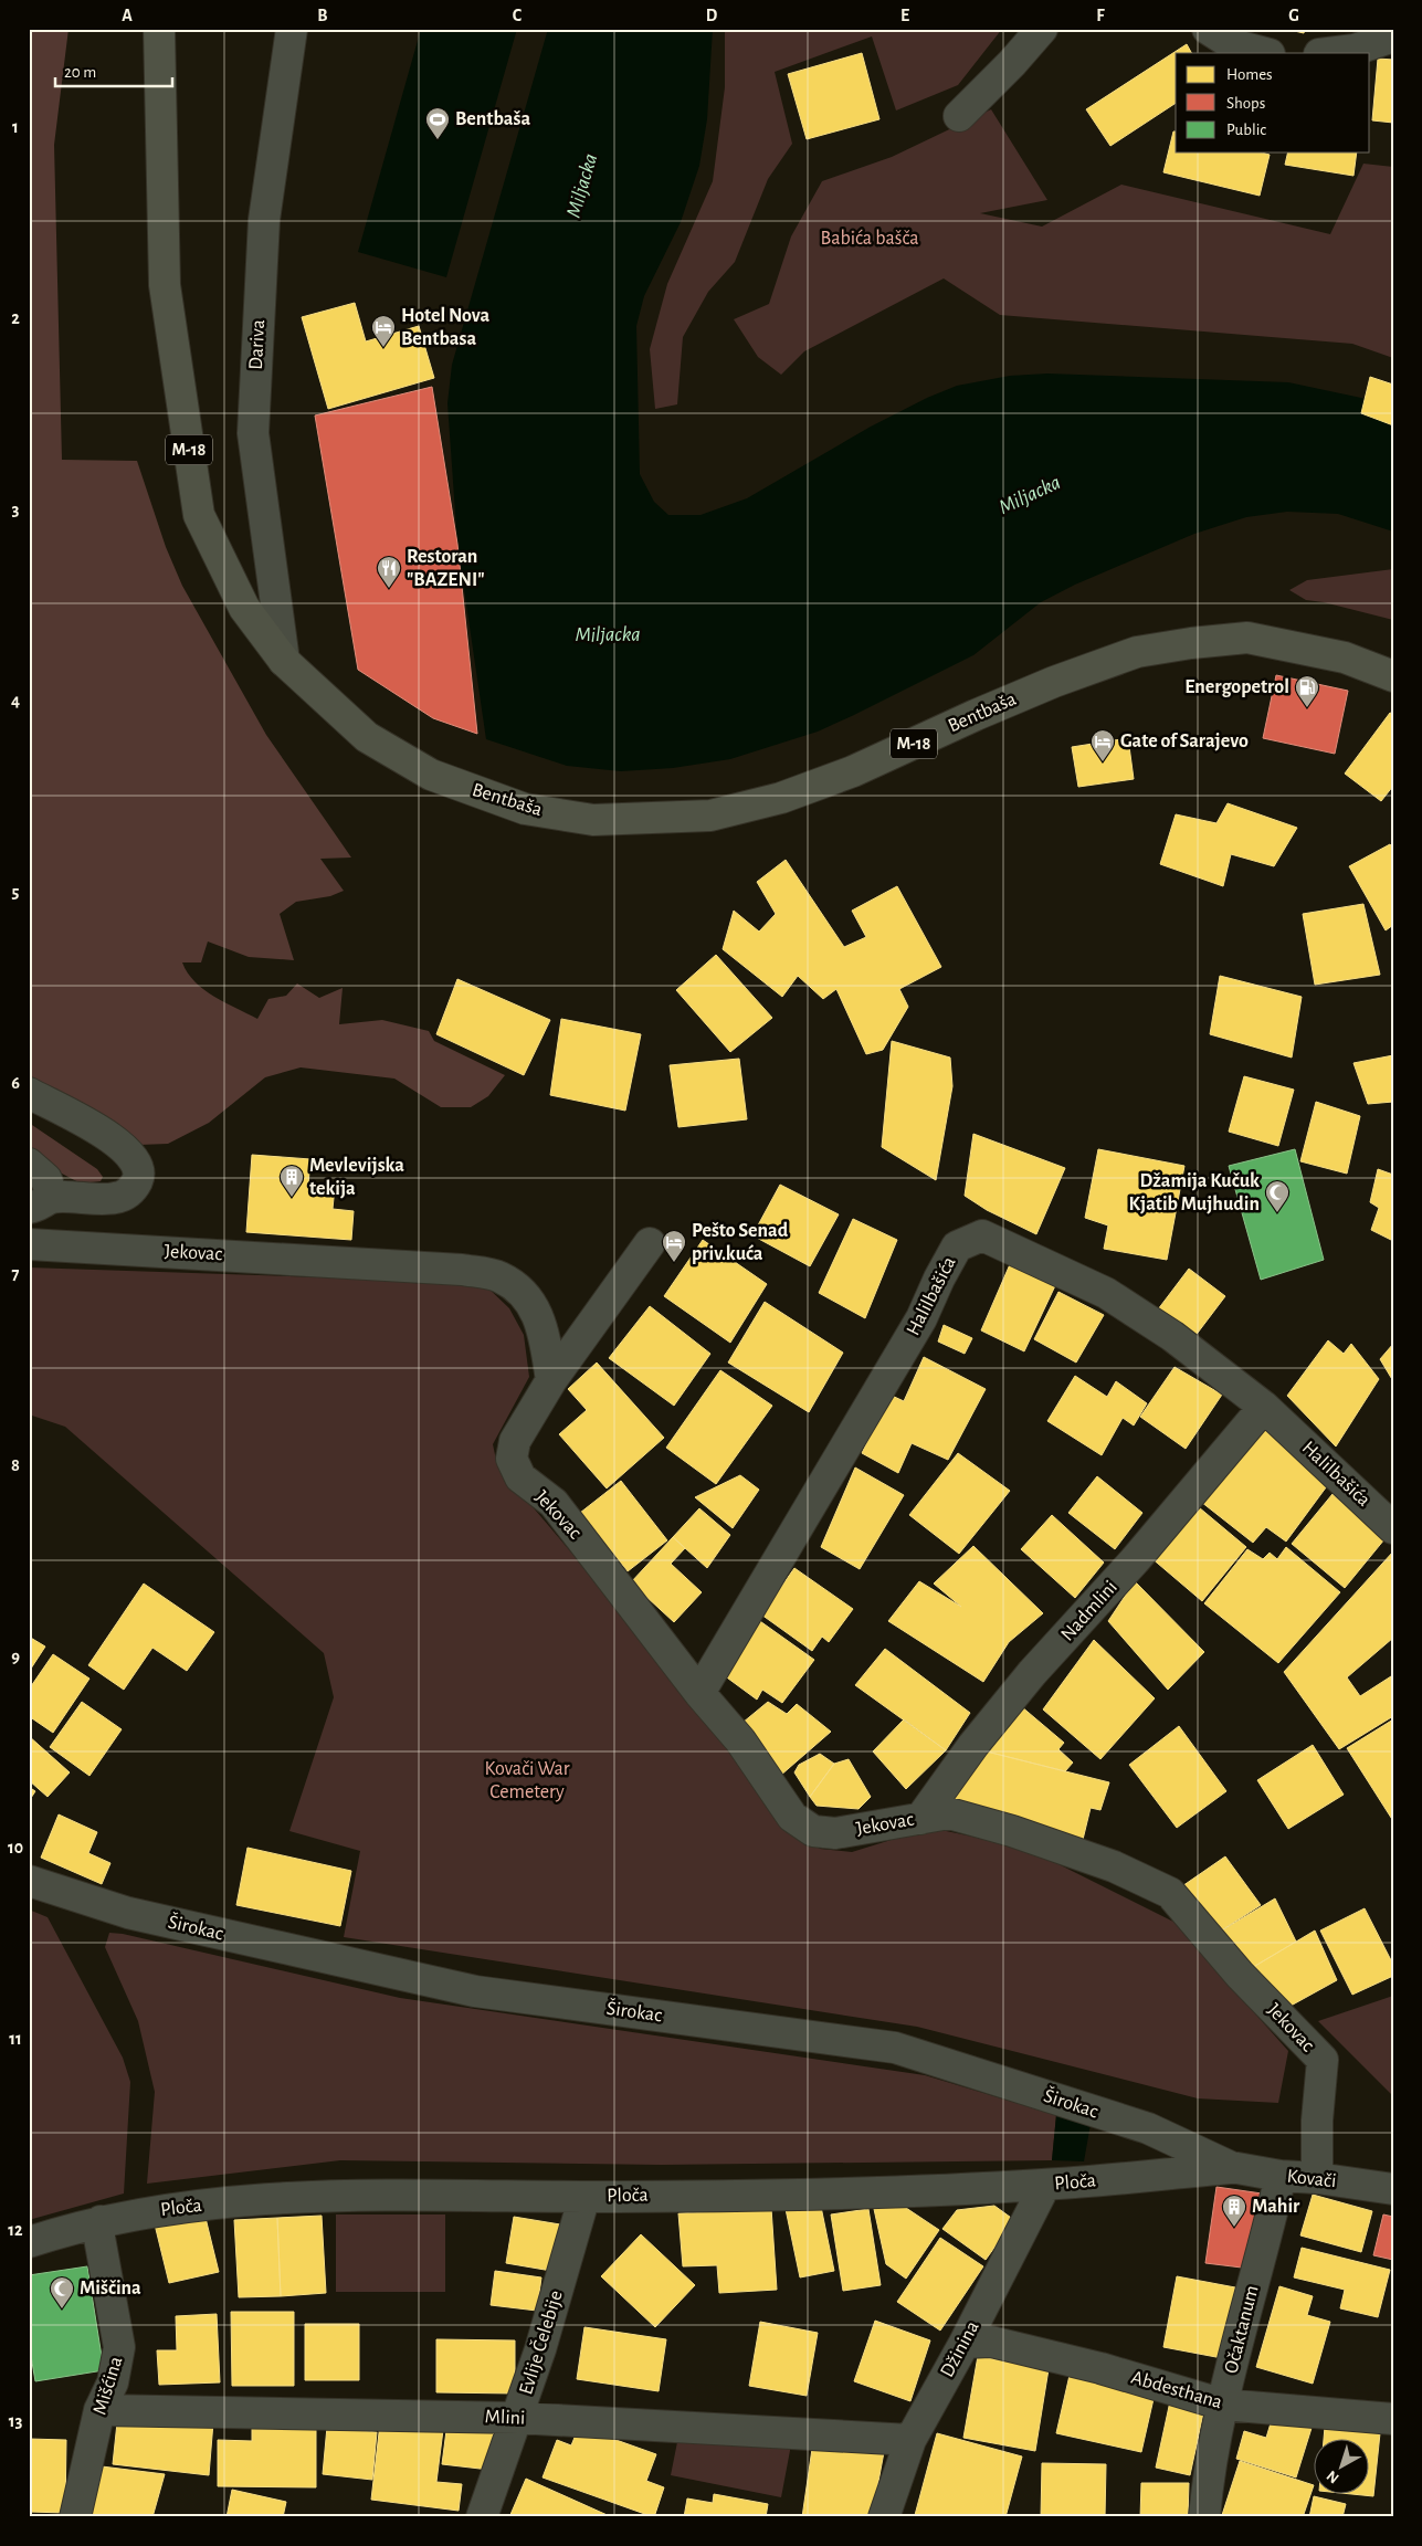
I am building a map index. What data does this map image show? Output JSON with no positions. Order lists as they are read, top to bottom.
{
  "streets": {
    "main road": ["M-18", "Bentbaša"],
    "street": [
      "Dariva",
      "Jekovac",
      "Halilbašića",
      "Nadmlini",
      "Širokac",
      "Kovači",
      "Ploča",
      "Očaktanum",
      "Evlije Čelebije",
      "Džinina",
      "Mišćina",
      "Abdesthana",
      "Mlini"
    ]
  },
  "crossings": [
    ["Dariva", "Bentbaša"],
    ["Jekovac", "Halilbašića"],
    ["Jekovac", "Nadmlini"],
    ["Jekovac", "Kovači"],
    ["Halilbašića", "Nadmlini"],
    ["Širokac", "Kovači"],
    ["Širokac", "Ploča"],
    ["Kovači", "Ploča"],
    ["Kovači", "Očaktanum"],
    ["Ploča", "Evlije Čelebije"],
    ["Ploča", "Džinina"],
    ["Ploča", "Mišćina"],
    ["Očaktanum", "Abdesthana"],
    ["Evlije Čelebije", "Mlini"],
    ["Džinina", "Abdesthana"],
    ["Džinina", "Mlini"],
    ["Mišćina", "Mlini"]
  ],
  "water": ["Miljacka"],
  "parks": ["Babića bašča", "Kovači War Cemetery"],
  "places": {
    "sports": ["Bentbaša"],
    "hotel": ["Hotel Nova Bentbasa", "Gate of Sarajevo", "Pešto Senad priv.kuća"],
    "restaurant": ["Restoran \"BAZENI\""],
    "fuel station": ["Energopetrol"],
    "building": ["Mevlevijska tekija", "Mahir"],
    "mosque": ["Džamija Kučuk Kjatib Mujhudin", "Miščina"]
  },
  "legend": ["Homes", "Shops", "Public"],
  "scale_bar": "20 m",
  "north": "bottom left",
  "grid": {
    "columns": [
      "A",
      "B",
      "C",
      "D",
      "E",
      "F",
      "G"
    ],
    "rows": [
      "1",
      "2",
      "3",
      "4",
      "5",
      "6",
      "7",
      "8",
      "9",
      "10",
      "11",
      "12",
      "13"
    ]
  }
}
